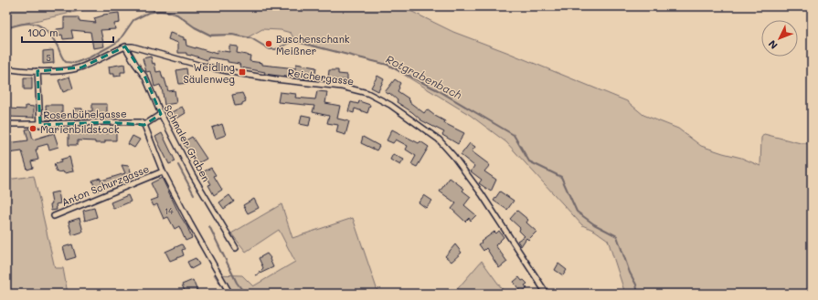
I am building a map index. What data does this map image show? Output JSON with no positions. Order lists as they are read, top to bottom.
{
  "streets": {
    "street": [
      "Reichergasse",
      "Rosenbühelgasse",
      "Schmaler Graben",
      "Anton Schurzgasse"
    ]
  },
  "crossings": [
    ["Reichergasse", "Schmaler Graben"]
  ],
  "water": ["Rotgrabenbach"],
  "places": {
    "other": ["Buschenschank Meißner", "Marienbildstock"],
    "transit": ["Weidling Säulenweg"]
  },
  "house_numbers": ["5", "14"],
  "scale_bar": "100 m",
  "north": "bottom left"
}
